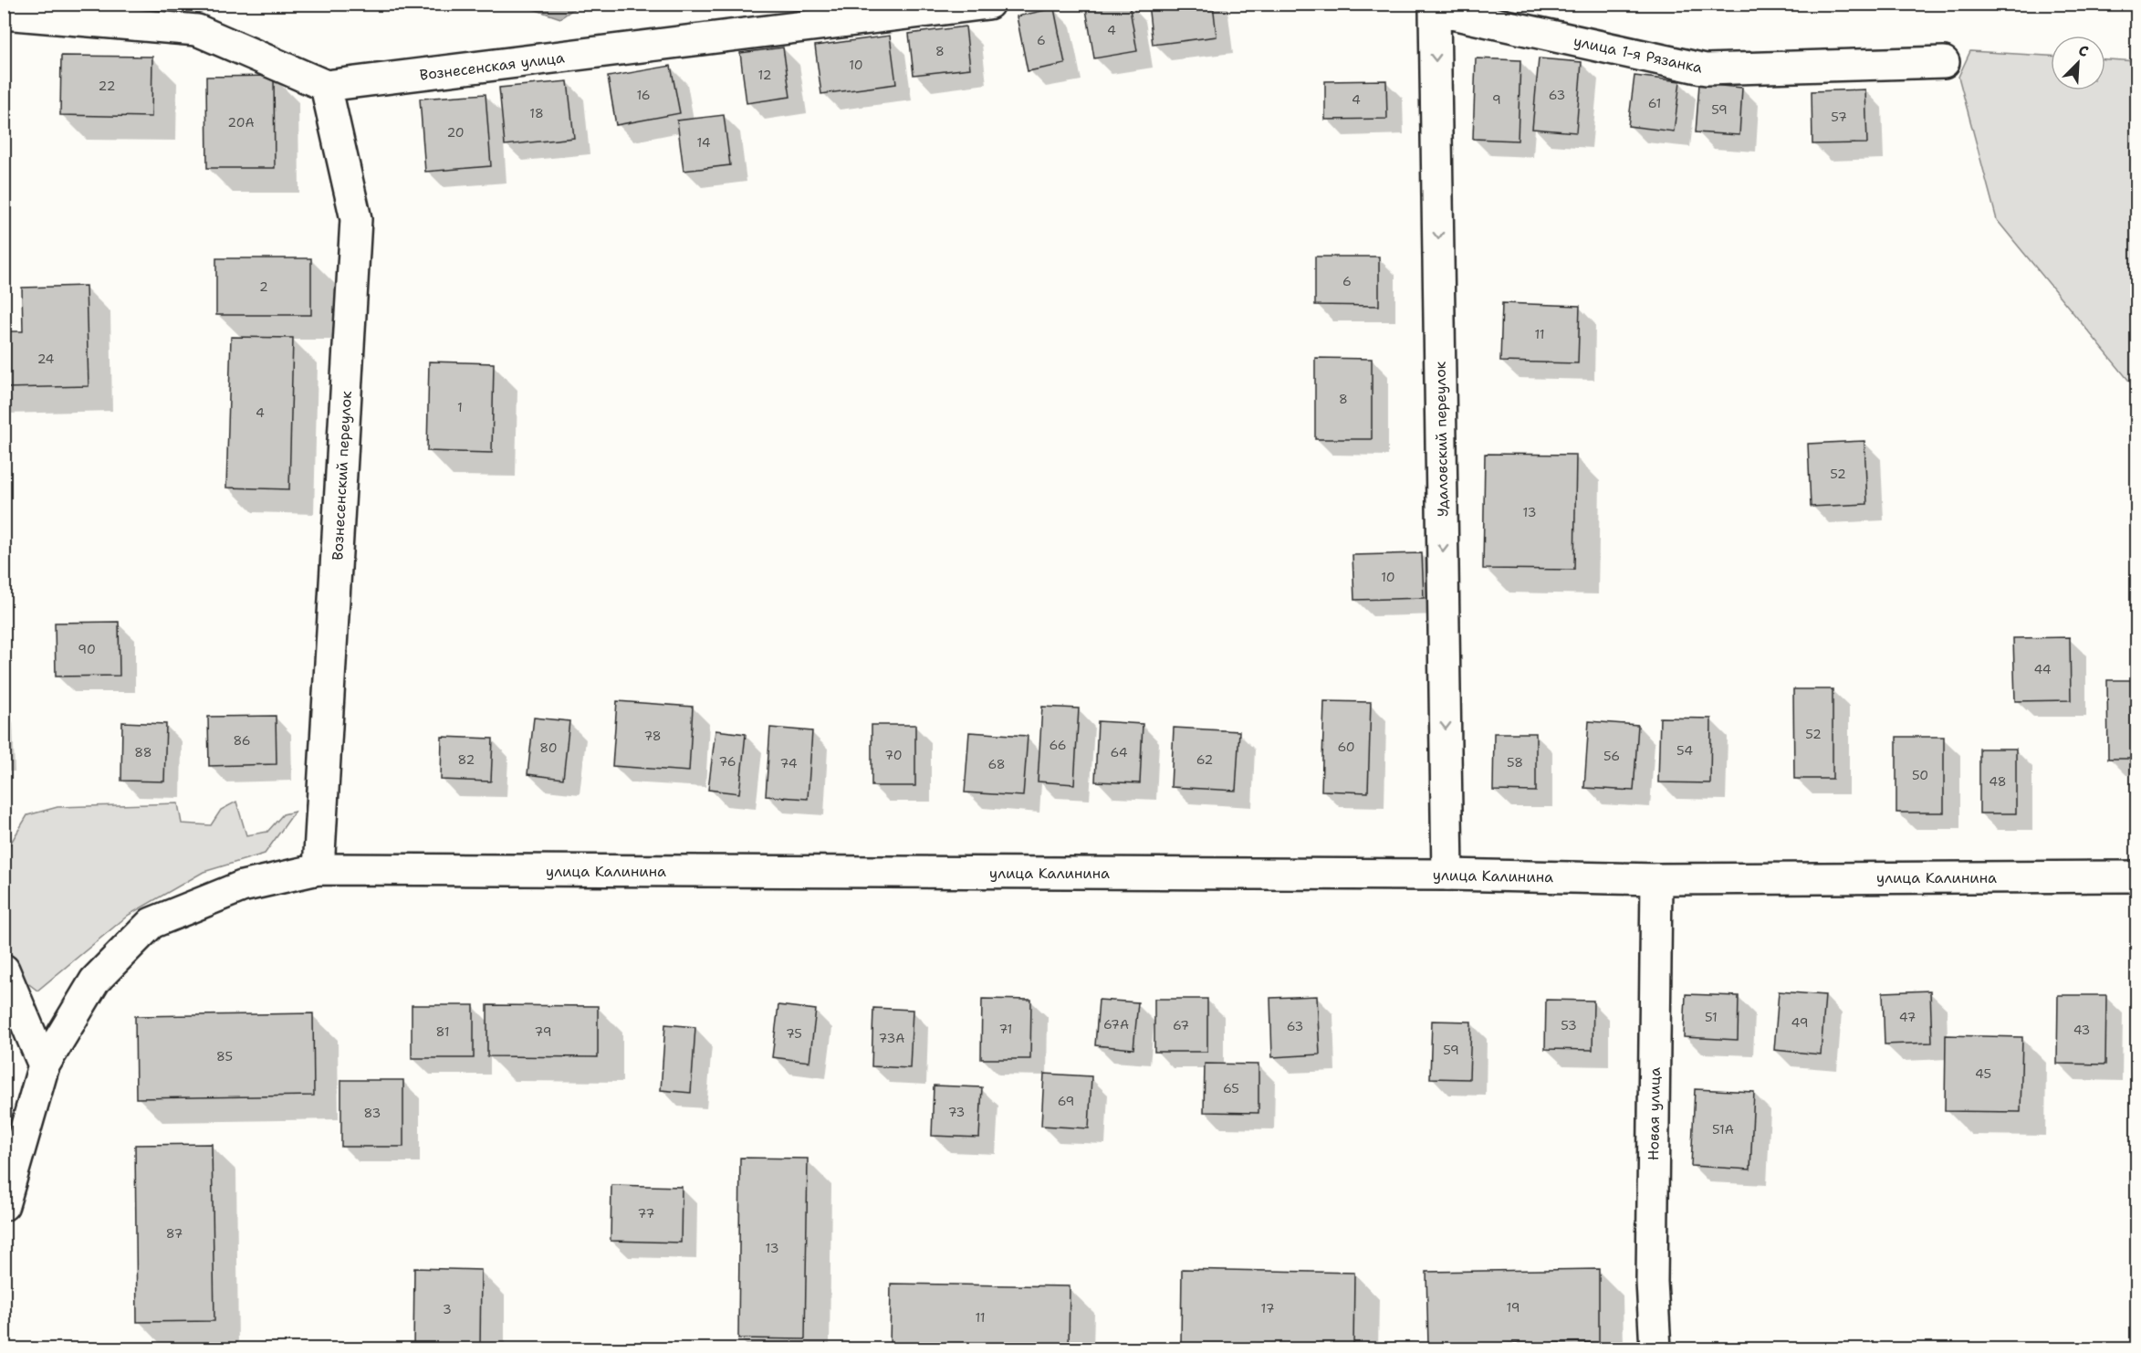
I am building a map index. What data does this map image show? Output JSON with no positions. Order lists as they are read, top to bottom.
{
  "streets": {
    "street": [
      "улица 1-я Рязанка",
      "Вознесенская улица",
      "Удаловский переулок",
      "Вознесенский переулок",
      "улица Калинина",
      "Новая улица"
    ]
  },
  "crossings": [
    ["улица 1-я Рязанка", "Удаловский переулок"],
    ["Вознесенская улица", "Вознесенский переулок"],
    ["Удаловский переулок", "улица Калинина"],
    ["Вознесенский переулок", "улица Калинина"],
    ["улица Калинина", "Новая улица"]
  ],
  "one_way": ["Удаловский переулок"],
  "house_numbers": [
    "4",
    "6",
    "8",
    "10",
    "12",
    "22",
    "16",
    "63",
    "4",
    "9",
    "61",
    "59",
    "18",
    "57",
    "20А",
    "20",
    "14",
    "6",
    "2",
    "11",
    "24",
    "8",
    "1",
    "4",
    "52",
    "13",
    "10",
    "90",
    "44",
    "52",
    "78",
    "86",
    "66",
    "60",
    "80",
    "54",
    "88",
    "64",
    "70",
    "56",
    "82",
    "62",
    "76",
    "58",
    "74",
    "68",
    "50",
    "48",
    "51",
    "47",
    "49",
    "67А",
    "67",
    "53",
    "63",
    "71",
    "43",
    "81",
    "79",
    "75",
    "73А",
    "59",
    "85",
    "45",
    "65",
    "69",
    "73",
    "83",
    "51А",
    "77",
    "87",
    "13",
    "19",
    "17",
    "3",
    "11"
  ],
  "north": "top right"
}
